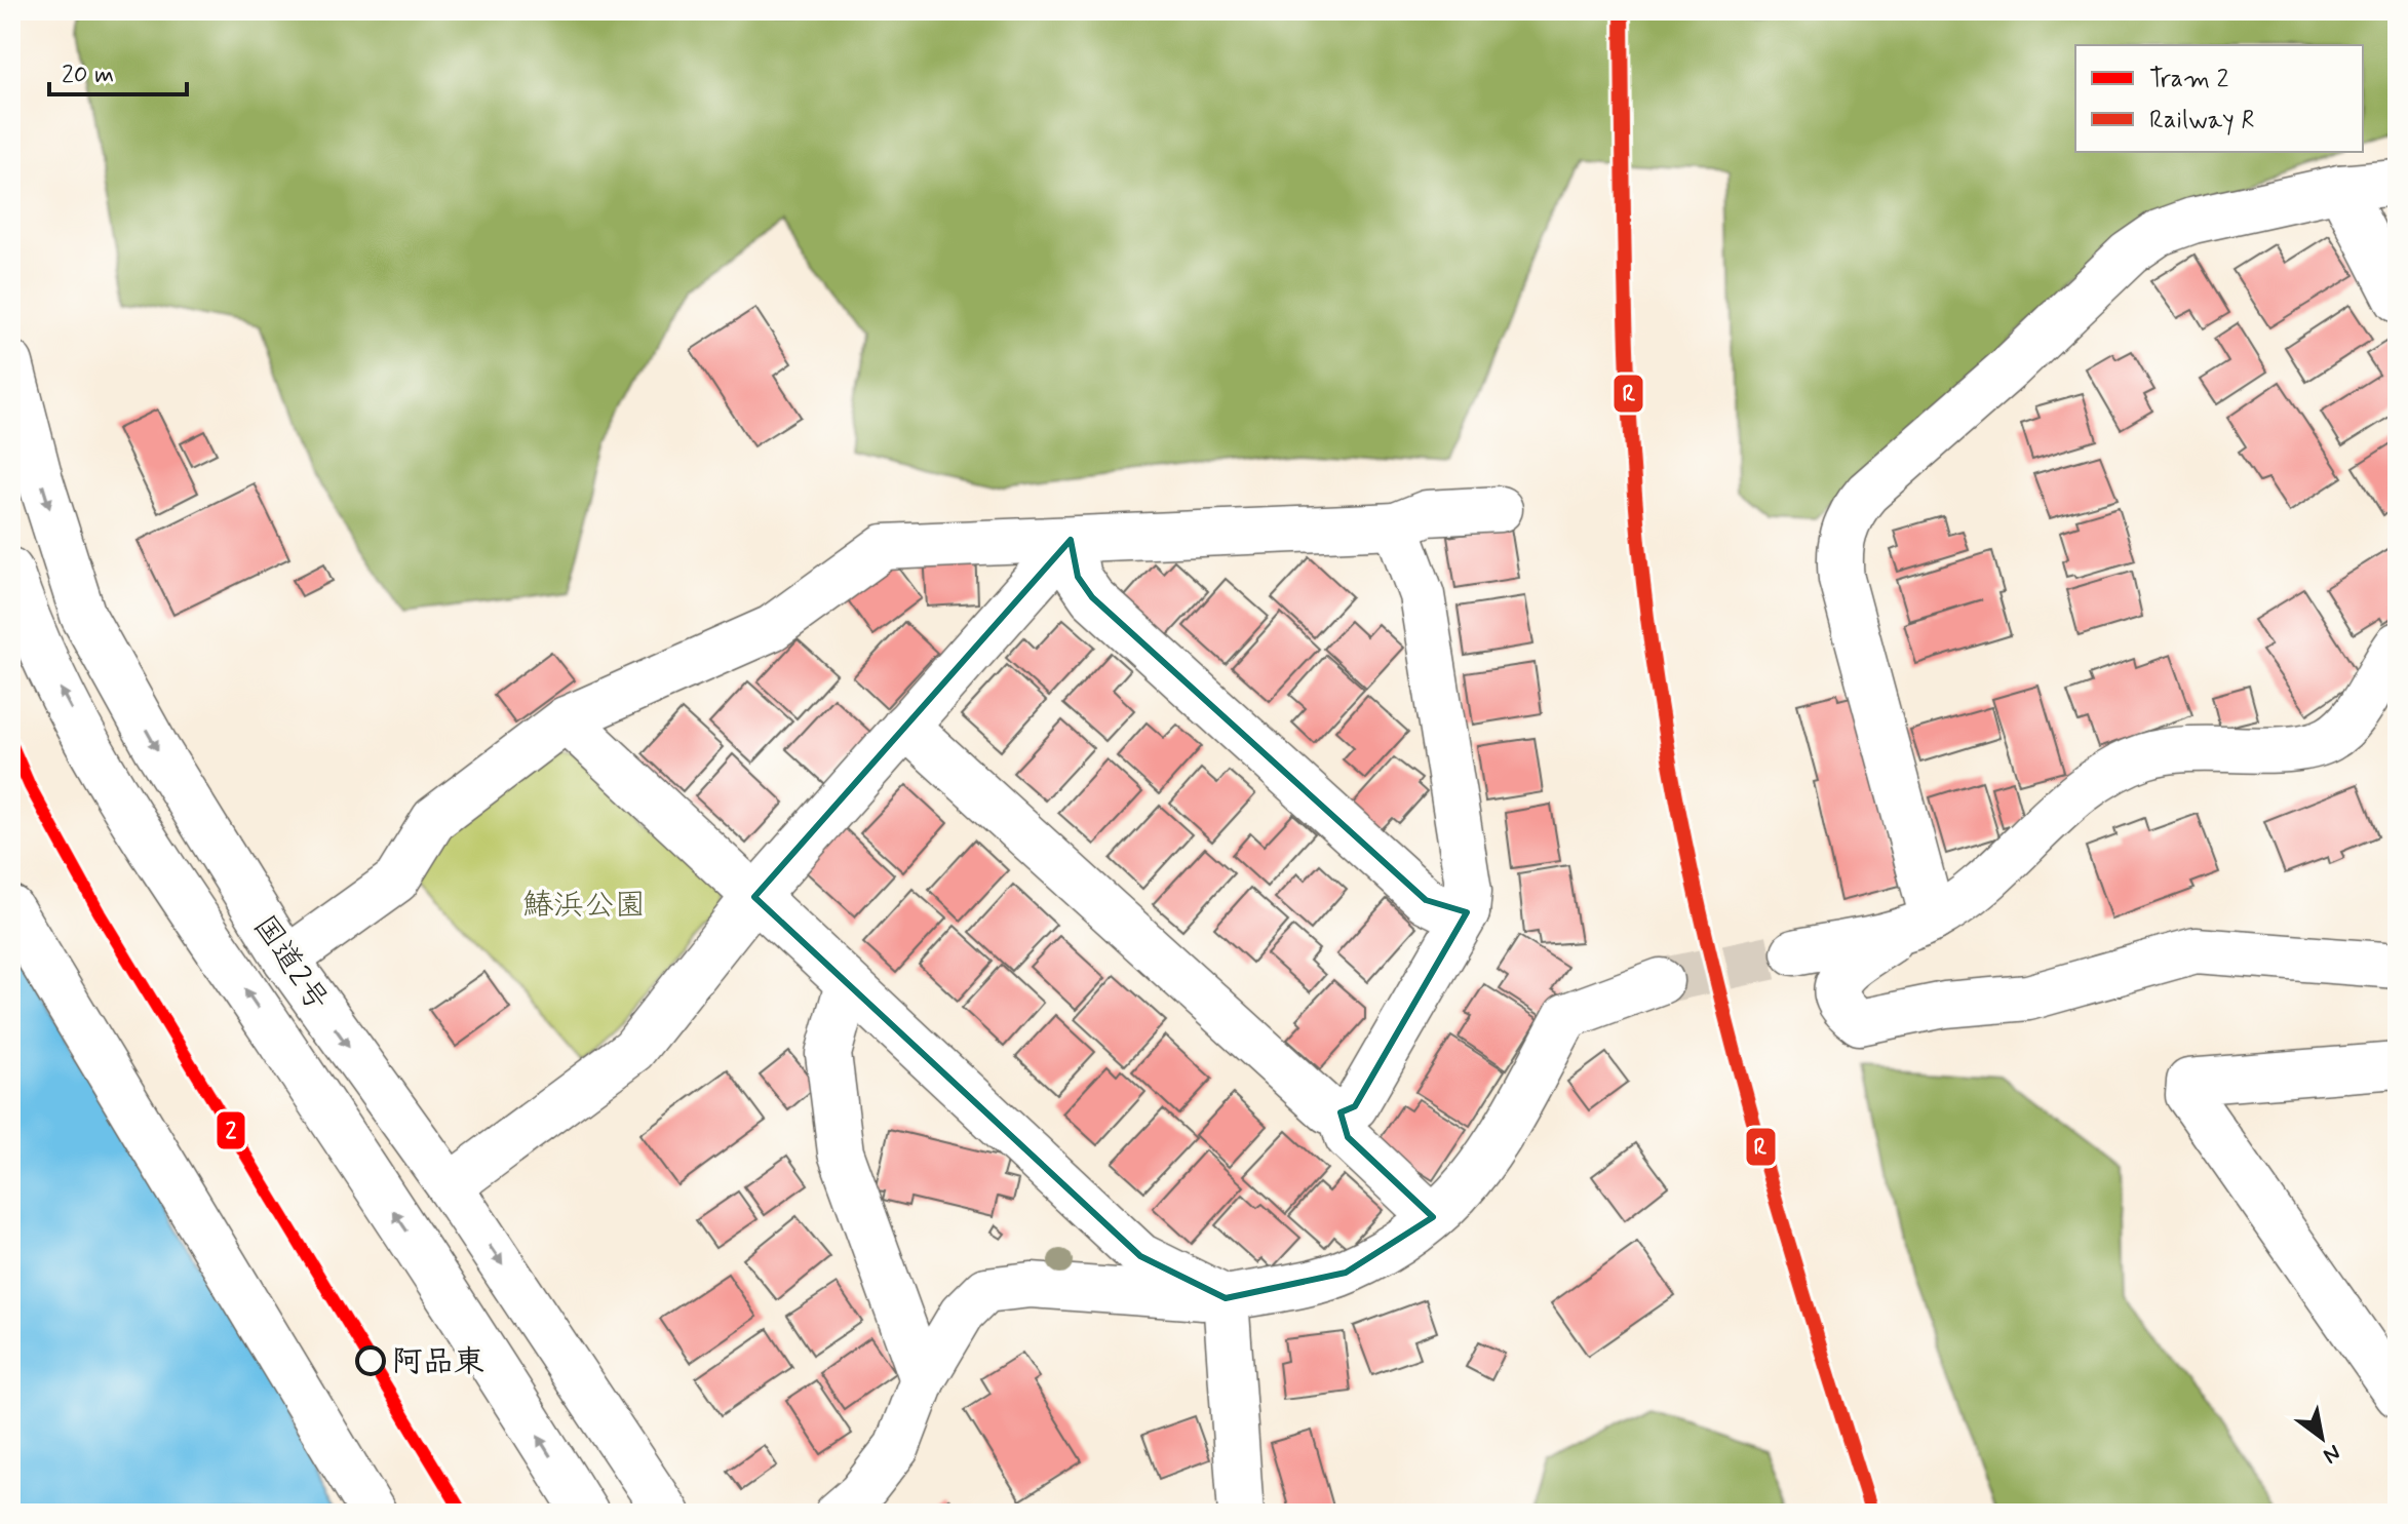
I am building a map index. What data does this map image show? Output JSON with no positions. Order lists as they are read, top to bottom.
{
  "streets": {
    "main road": ["国道2号"]
  },
  "parks": ["鰆浜公園"],
  "places": ["阿品東"],
  "lines": ["rail line R", "tram line 2"],
  "legend": ["Tram 2", "Railway R"],
  "scale_bar": "20 m",
  "north": "bottom right"
}
